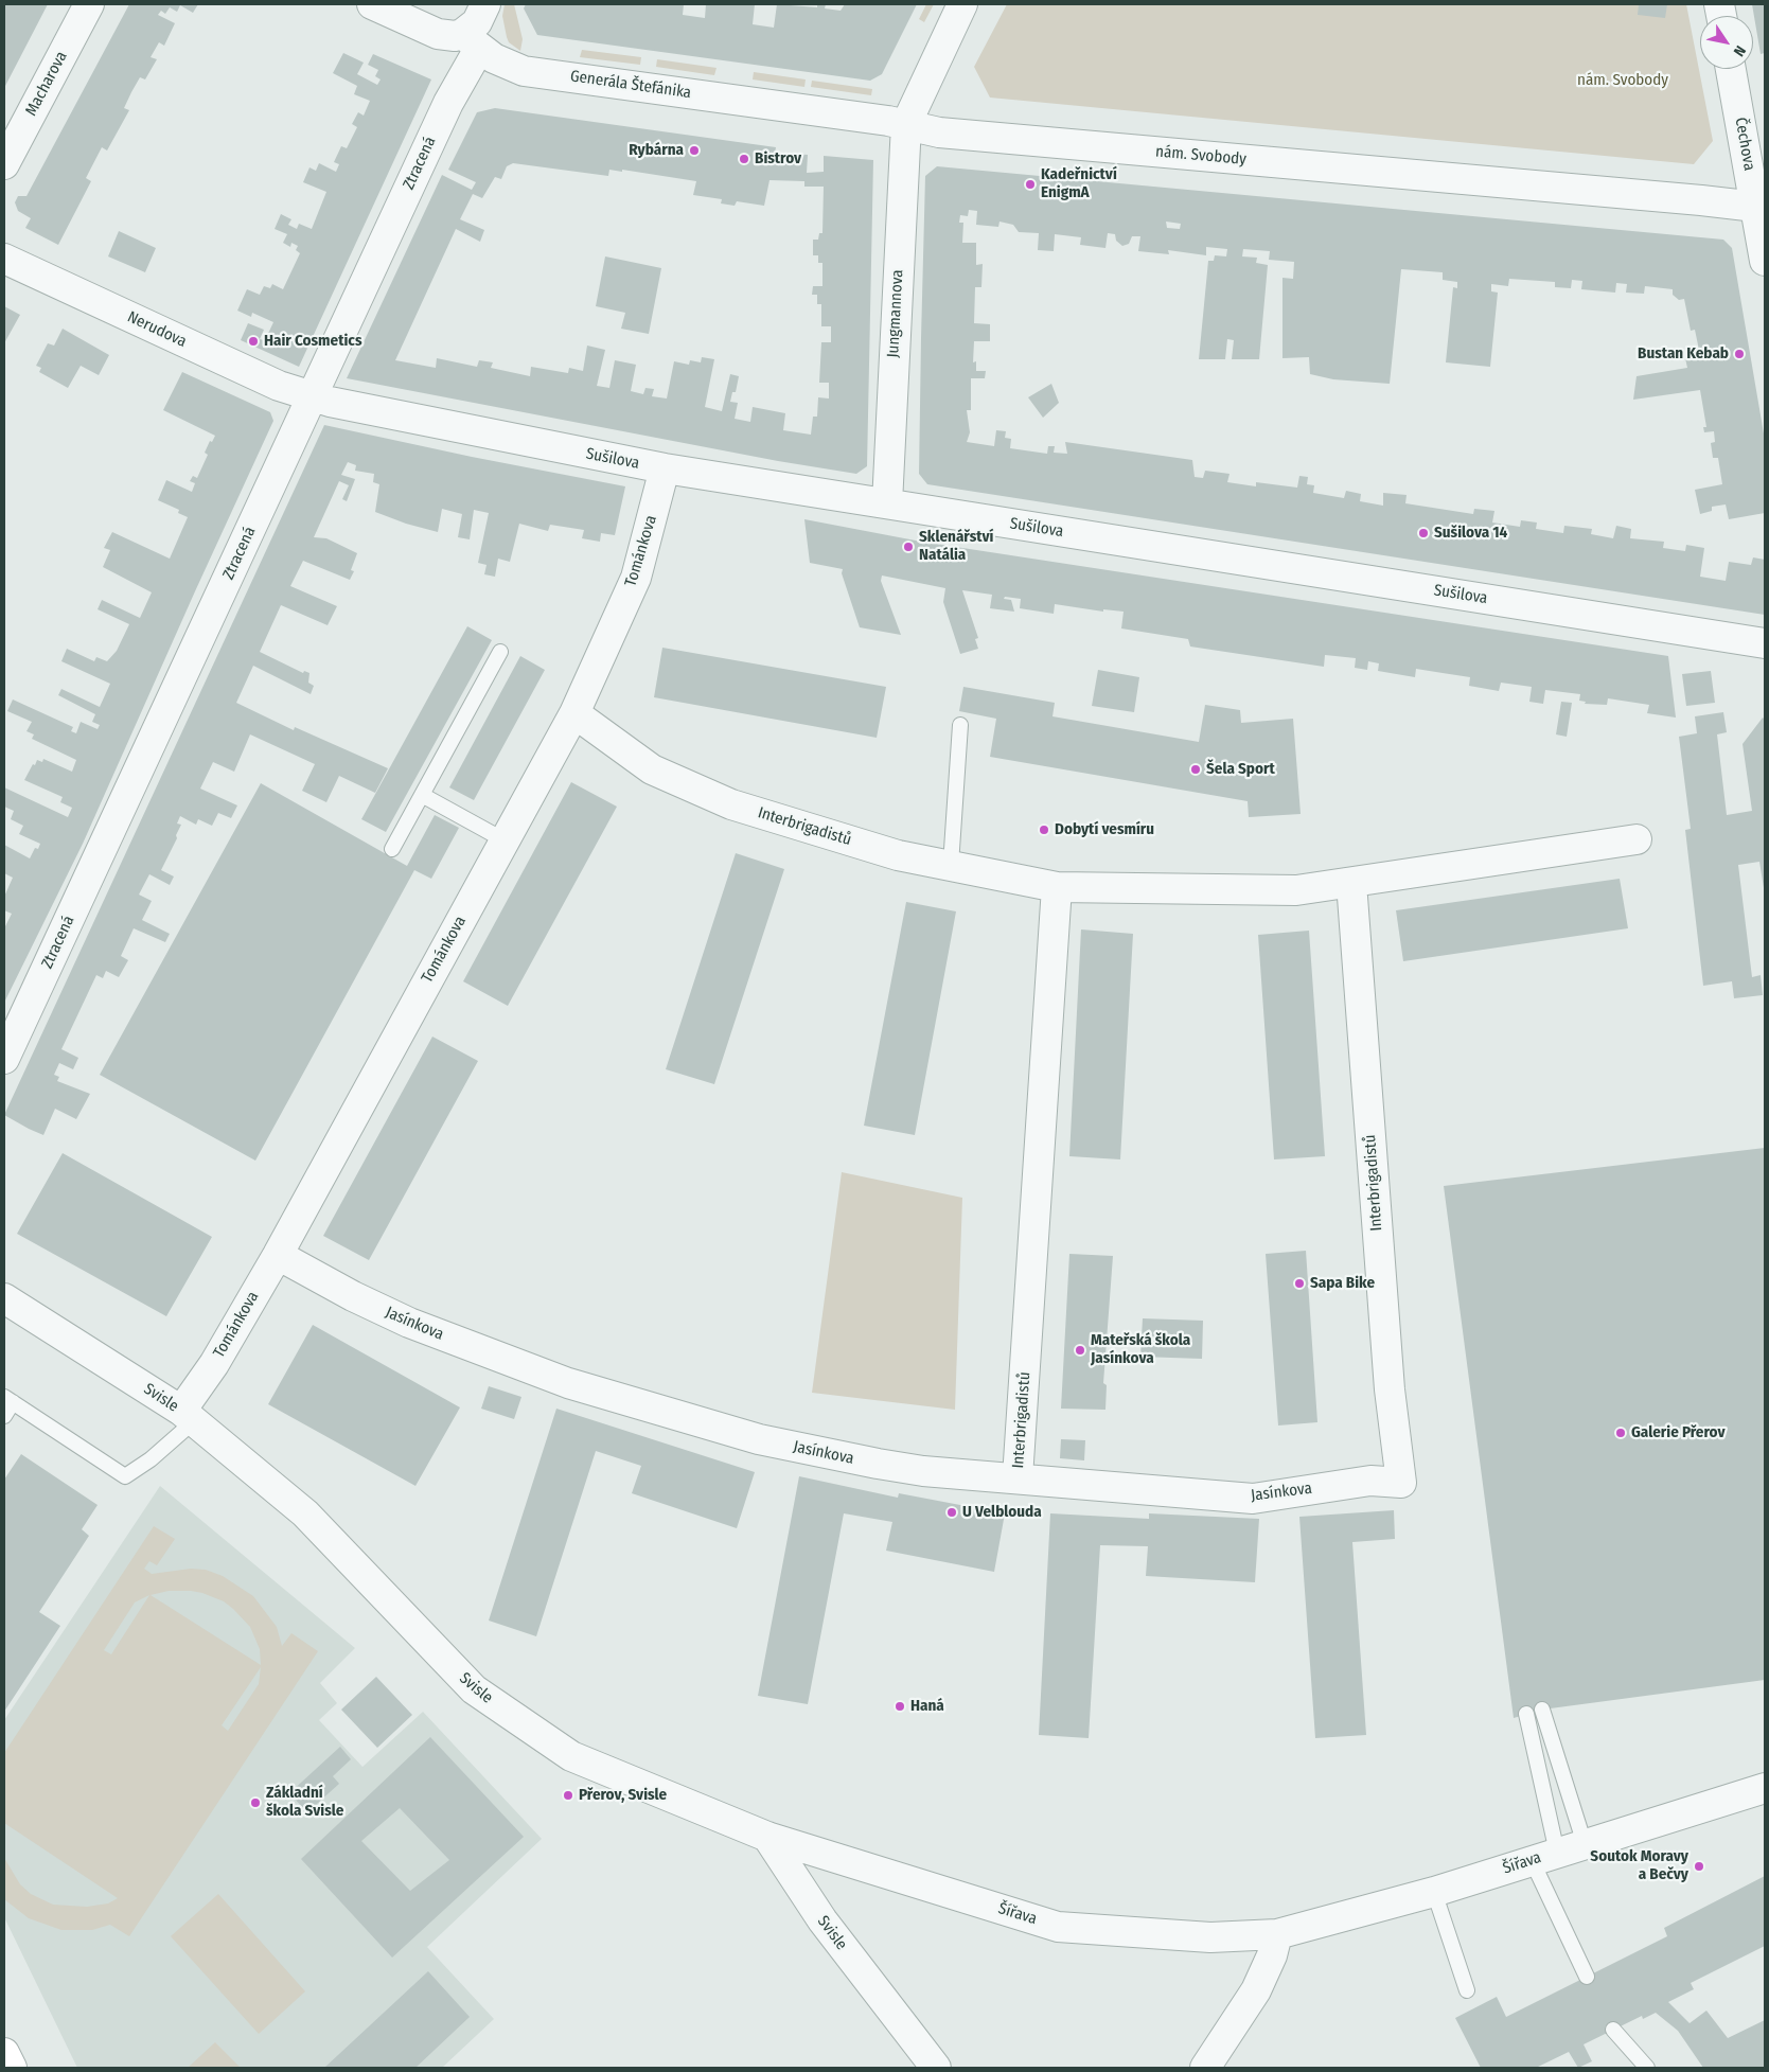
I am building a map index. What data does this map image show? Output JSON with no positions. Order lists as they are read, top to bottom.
{
  "streets": {
    "street": [
      "Macharova",
      "Generála Štefánika",
      "Čechova",
      "nám. Svobody",
      "Ztracená",
      "Jungmannova",
      "Nerudova",
      "Sušilova",
      "Tománkova",
      "Interbrigadistů",
      "Jasínkova",
      "Svisle",
      "Šířava"
    ]
  },
  "crossings": [
    ["Generála Štefánika", "nám. Svobody"],
    ["Generála Štefánika", "Ztracená"],
    ["Generála Štefánika", "Jungmannova"],
    ["Čechova", "nám. Svobody"],
    ["nám. Svobody", "Jungmannova"],
    ["Ztracená", "Nerudova"],
    ["Ztracená", "Sušilova"],
    ["Jungmannova", "Sušilova"],
    ["Nerudova", "Sušilova"],
    ["Sušilova", "Tománkova"],
    ["Tománkova", "Interbrigadistů"],
    ["Tománkova", "Jasínkova"],
    ["Tománkova", "Svisle"],
    ["Interbrigadistů", "Jasínkova"],
    ["Svisle", "Šířava"]
  ],
  "parks": ["nám. Svobody"],
  "places": [
    "Rybárna",
    "Bistrov",
    "Kadeřnictví EnigmA",
    "Hair Cosmetics",
    "Bustan Kebab",
    "Sušilova 14",
    "Sklenářství Natália",
    "Šela Sport",
    "Dobytí vesmíru",
    "Sapa Bike",
    "Mateřská škola Jasínkova",
    "Galerie Přerov",
    "U Velblouda",
    "Haná",
    "Přerov, Svisle",
    "Základní škola Svisle",
    "Soutok Moravy a Bečvy"
  ],
  "north": "bottom right"
}
